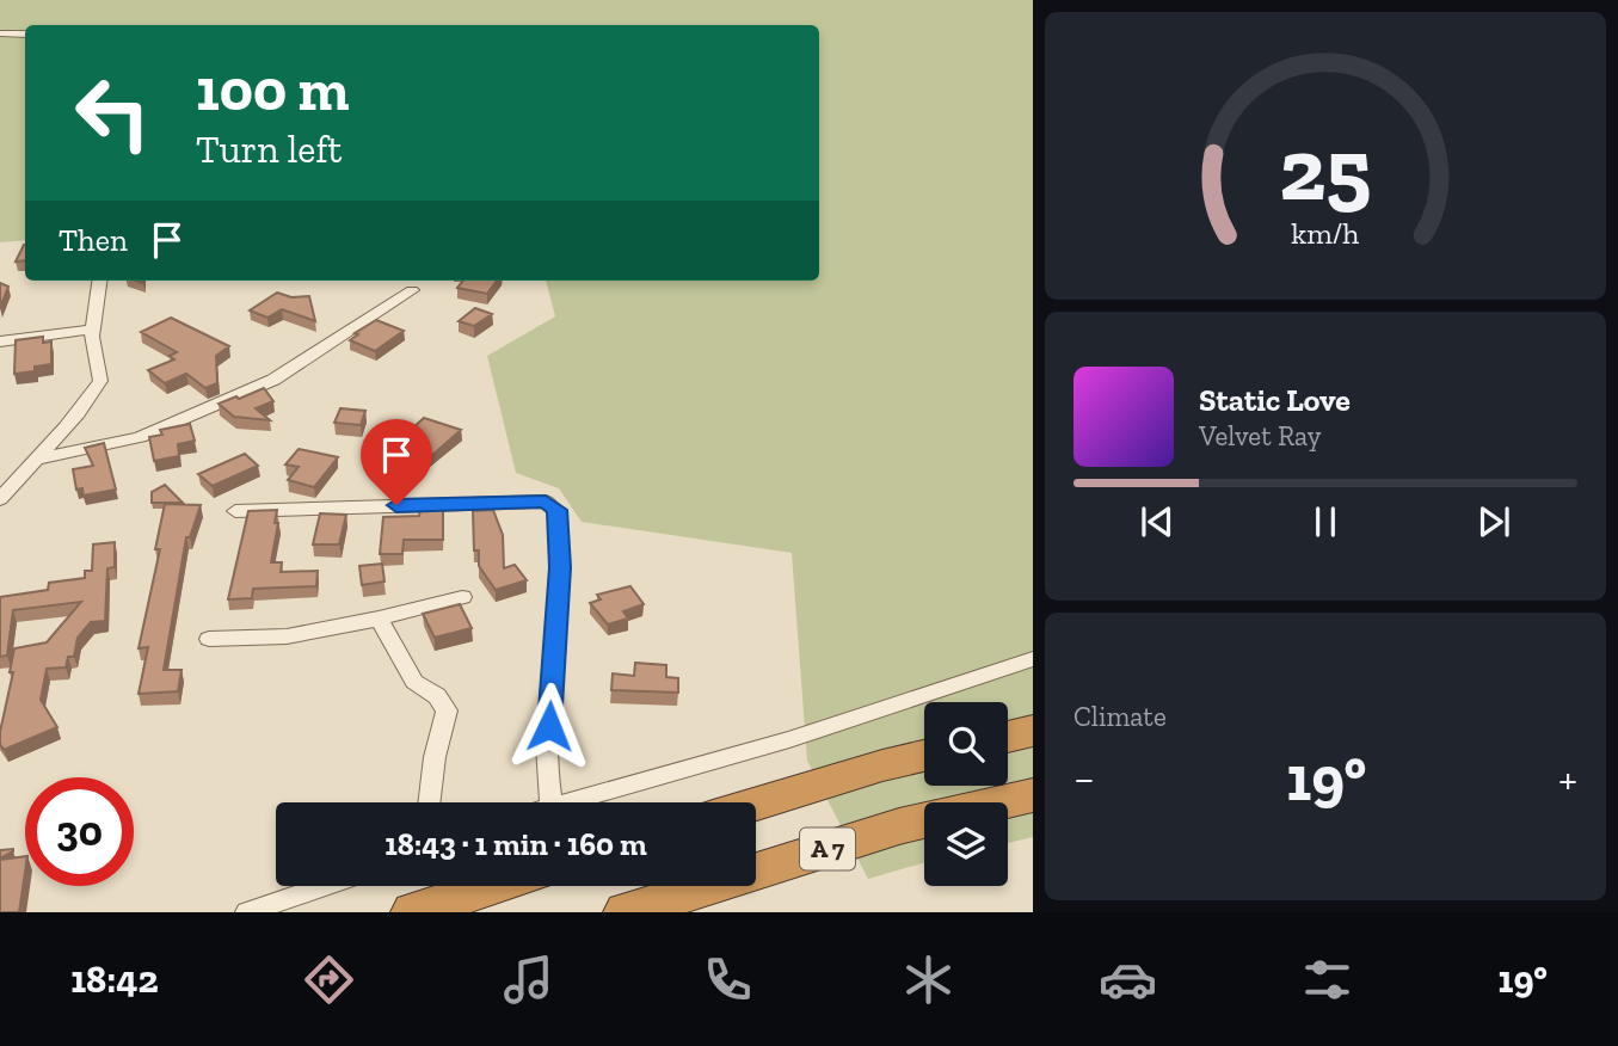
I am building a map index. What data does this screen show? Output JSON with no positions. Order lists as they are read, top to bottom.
{
  "streets": {
    "highway": ["A 7"]
  },
  "page": {
    "turn": ["100 m", "Turn left"],
    "then": "Then",
    "song": ["Static Love", "Velvet Ray"],
    "tile": "Climate",
    "heat": ["−", "19°", "+"],
    "limit": "30",
    "trip": "18:43 · 1 min · 160 m",
    "tabs": ["18:42", "19°"],
    "gauge": ["25", "km/h"]
  }
}
